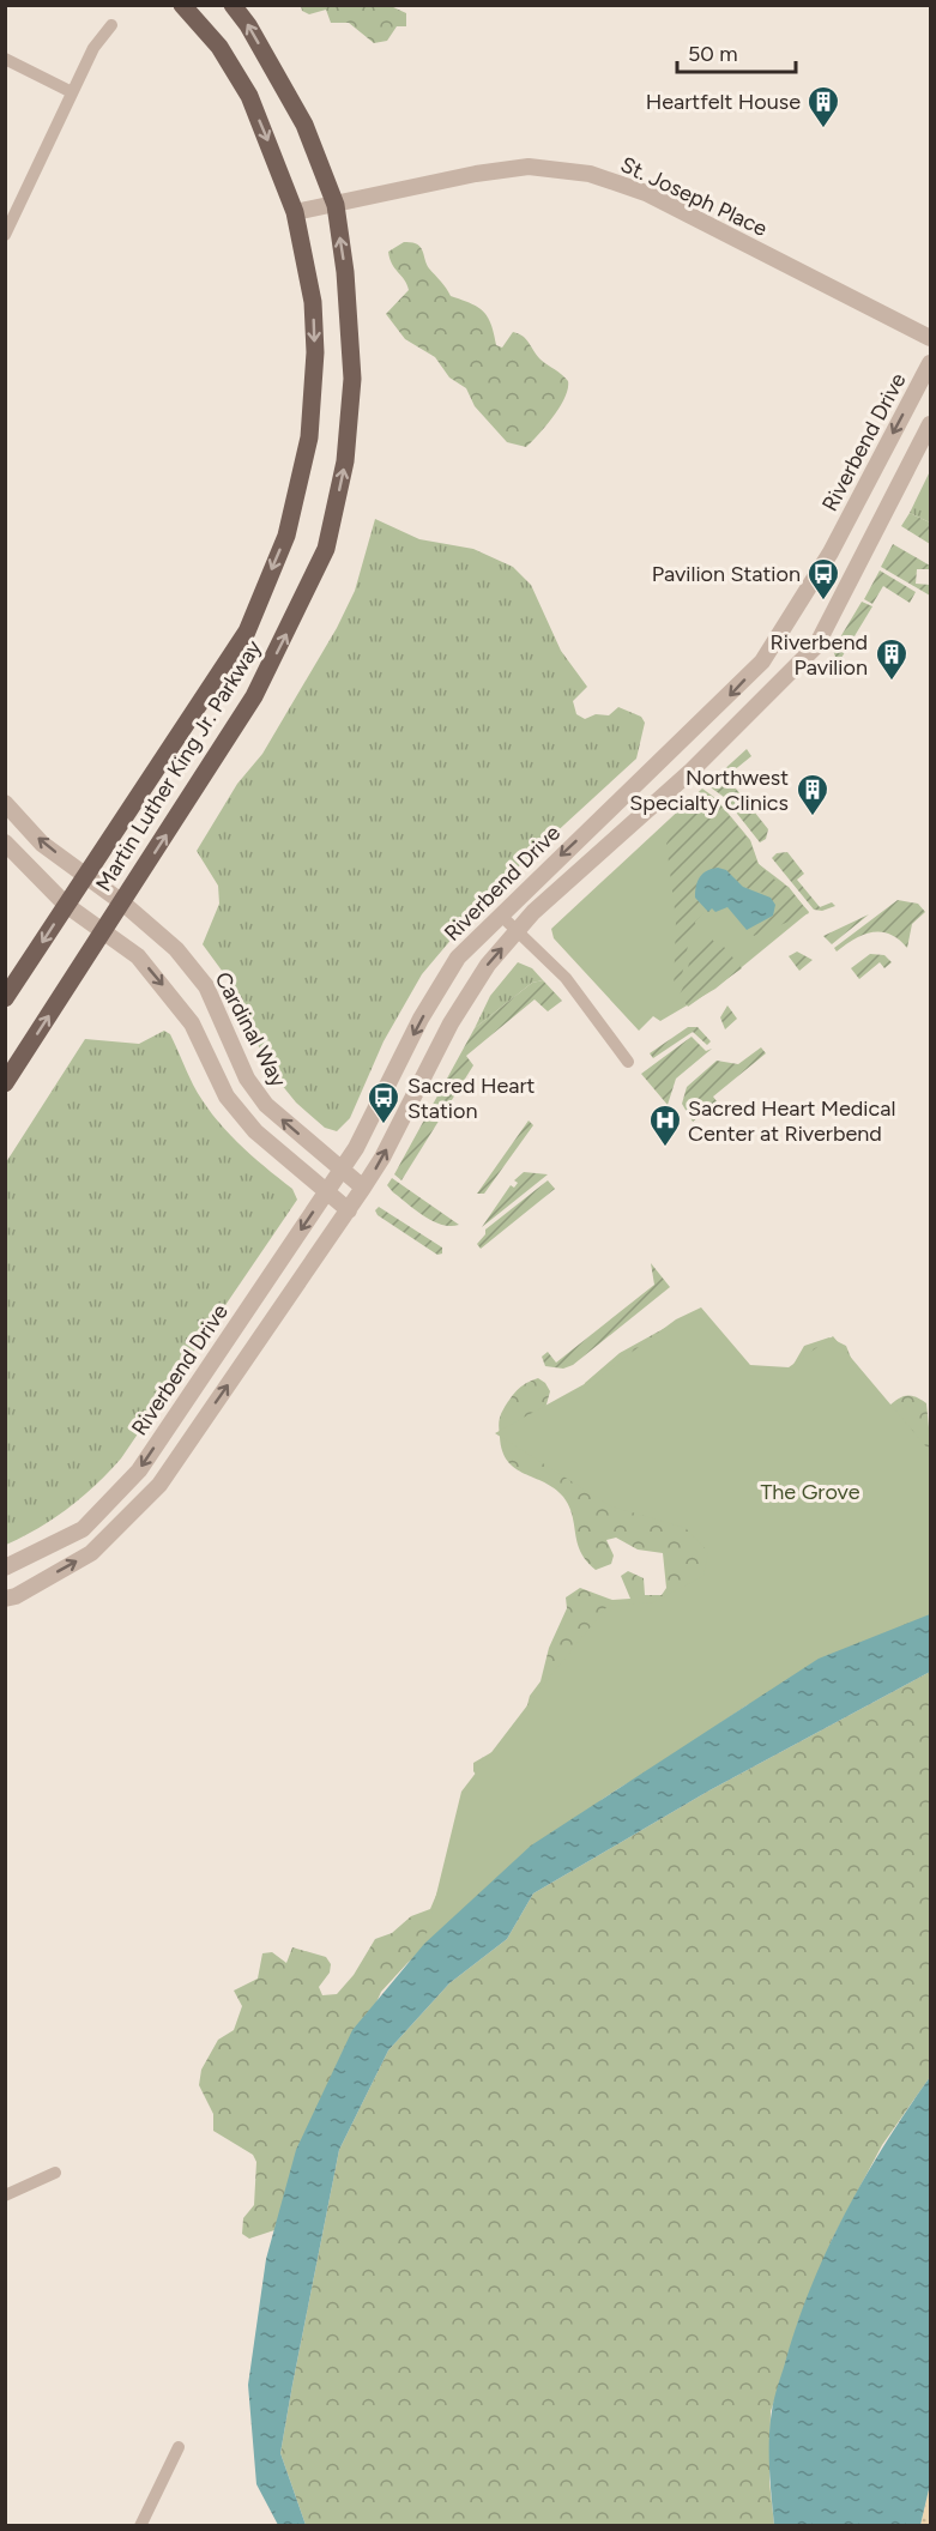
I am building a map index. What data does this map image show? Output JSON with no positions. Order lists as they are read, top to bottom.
{
  "streets": {
    "main road": ["Martin Luther King Jr. Parkway"],
    "street": ["St. Joseph Place", "Riverbend Drive", "Cardinal Way"]
  },
  "crossings": [
    ["St. Joseph Place", "Martin Luther King Jr. Parkway"],
    ["Riverbend Drive", "Cardinal Way"],
    ["Martin Luther King Jr. Parkway", "Cardinal Way"]
  ],
  "parks": ["The Grove"],
  "places": {
    "building": ["Heartfelt House", "Riverbend Pavilion", "Northwest Specialty Clinics"],
    "bus stop": ["Pavilion Station", "Sacred Heart Station"],
    "hospital": ["Sacred Heart Medical Center at Riverbend"]
  },
  "scale_bar": "50 m"
}
